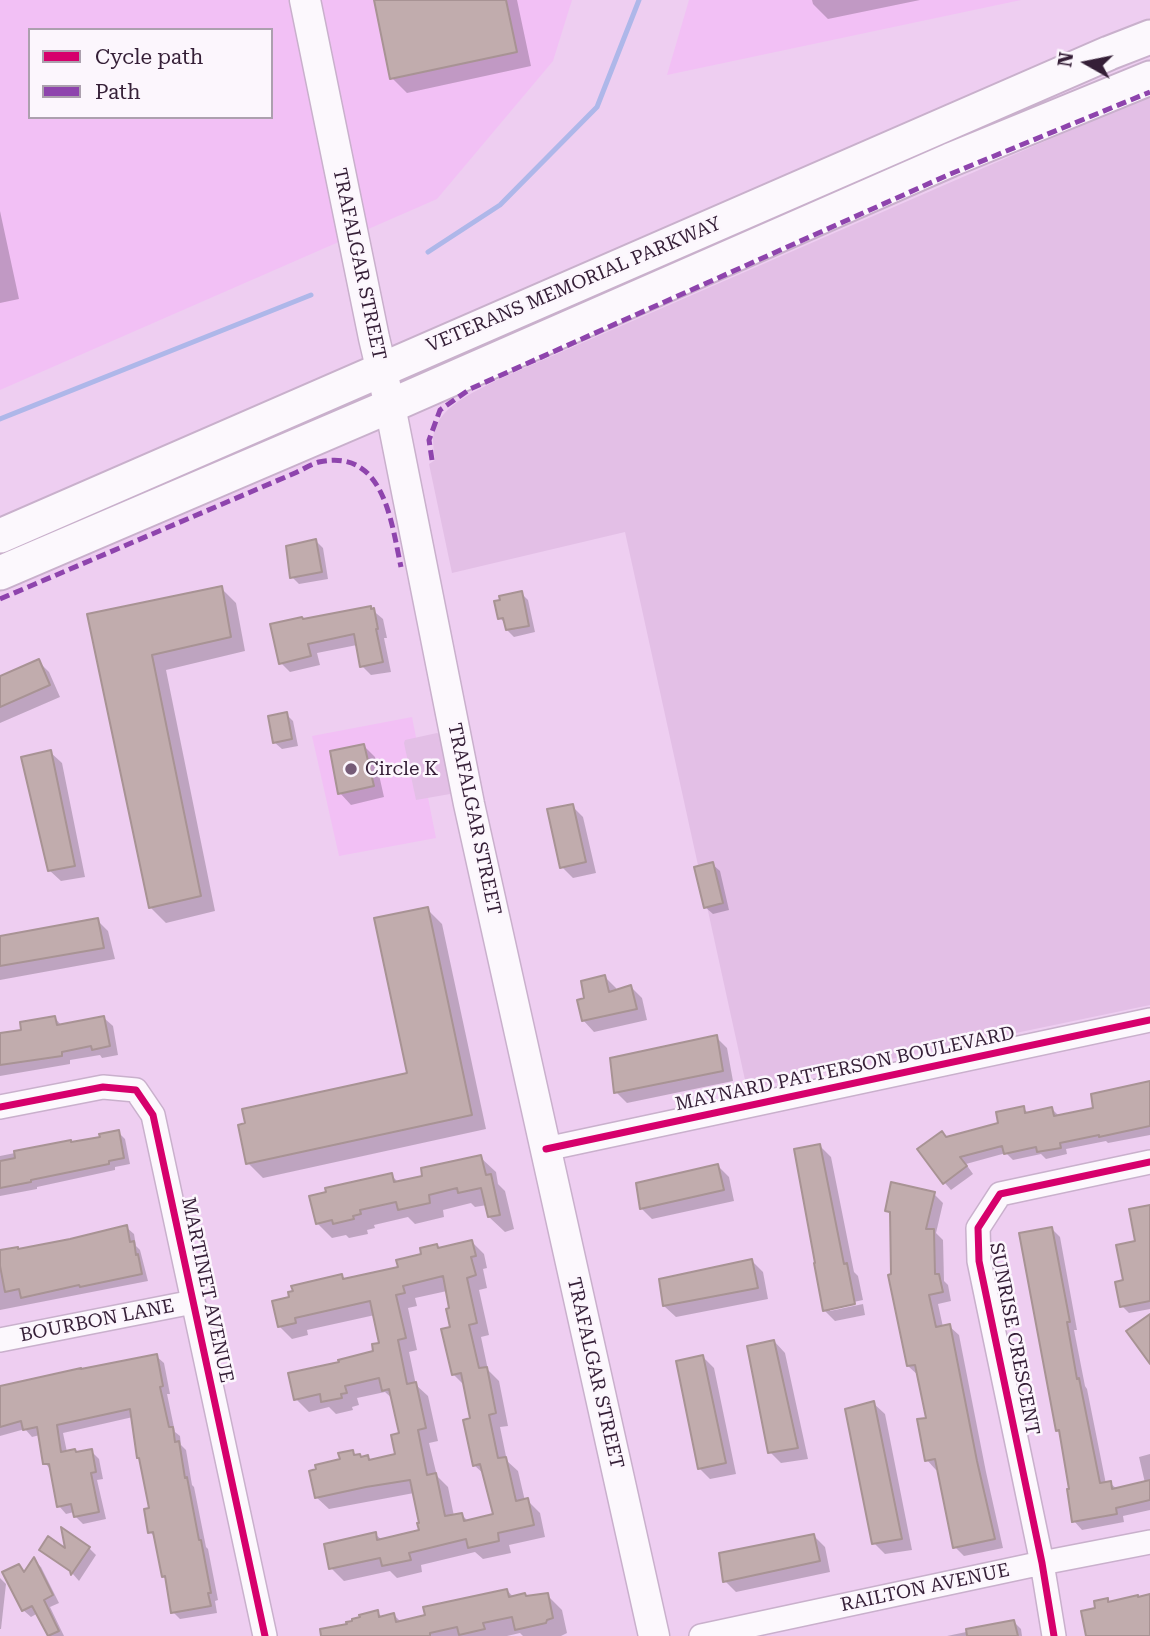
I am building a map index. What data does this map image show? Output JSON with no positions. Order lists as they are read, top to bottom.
{
  "streets": {
    "highway": ["VETERANS MEMORIAL PARKWAY"],
    "main road": ["TRAFALGAR STREET"],
    "street": [
      "MAYNARD PATTERSON BOULEVARD",
      "MARTINET AVENUE",
      "BOURBON LANE",
      "SUNRISE CRESCENT",
      "RAILTON AVENUE"
    ]
  },
  "crossings": [
    ["TRAFALGAR STREET", "VETERANS MEMORIAL PARKWAY"],
    ["TRAFALGAR STREET", "MAYNARD PATTERSON BOULEVARD"],
    ["MARTINET AVENUE", "BOURBON LANE"],
    ["SUNRISE CRESCENT", "RAILTON AVENUE"]
  ],
  "places": ["Circle K"],
  "legend": ["Cycle path", "Path"],
  "north": "left"
}
